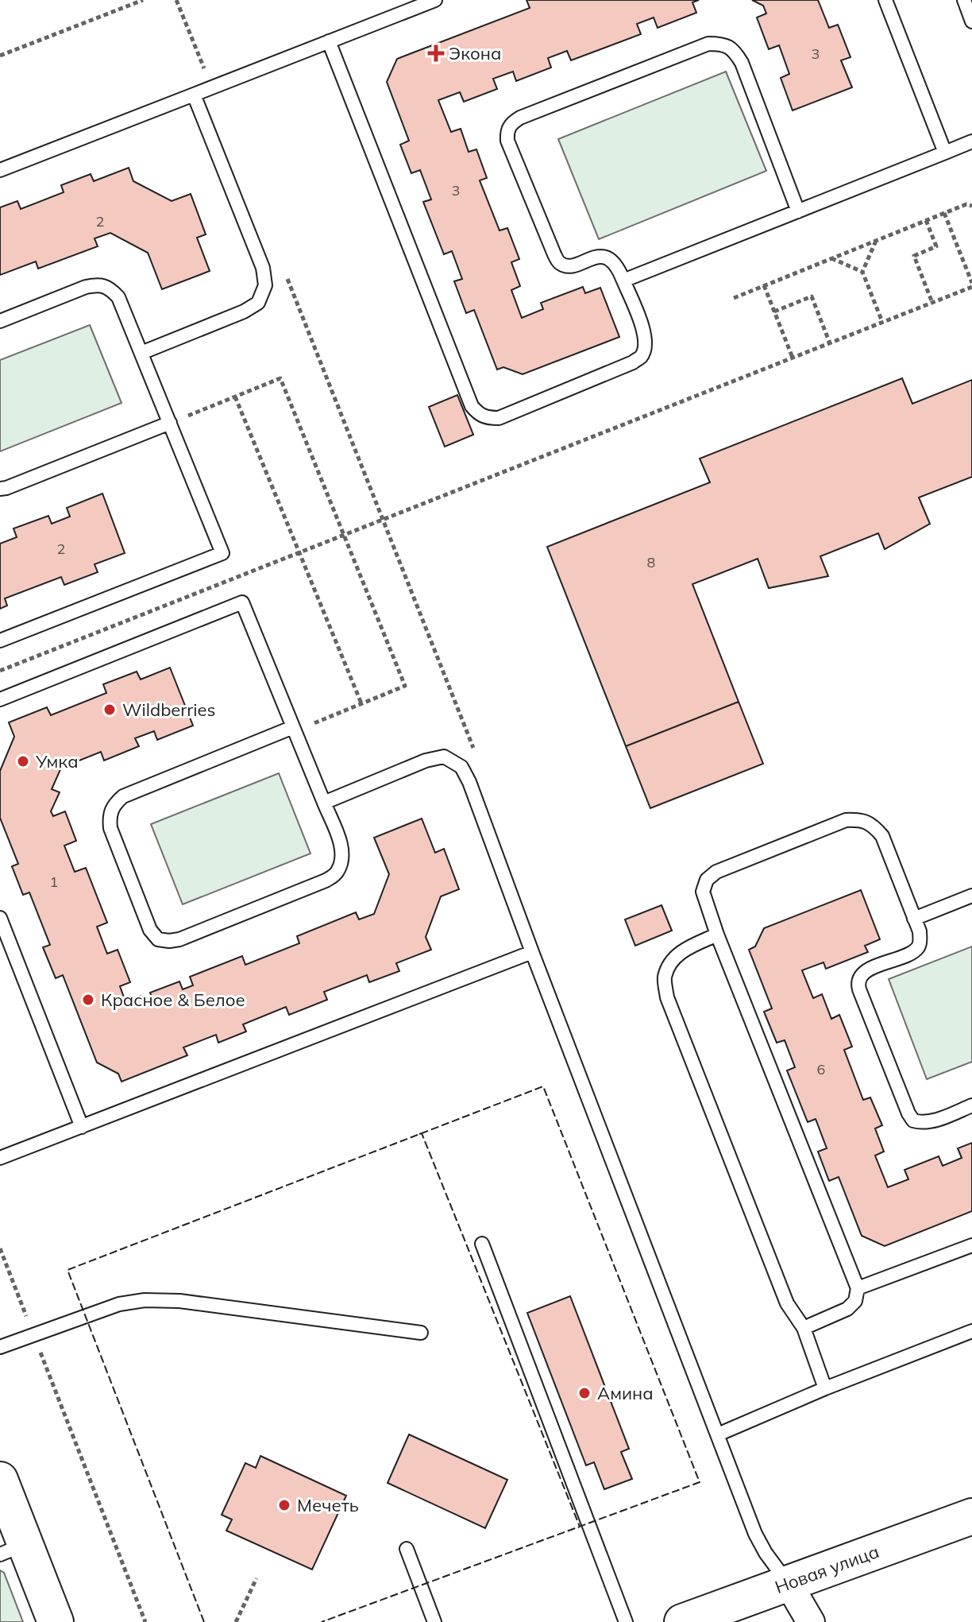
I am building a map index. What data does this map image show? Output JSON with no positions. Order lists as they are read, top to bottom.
{
  "streets": {
    "main road": ["Новая улица"]
  },
  "places": {
    "health": ["Экона"],
    "other": [
      "Wildberries",
      "Умка",
      "Красное & Белое",
      "Амина",
      "Мечеть"
    ]
  },
  "house_numbers": [
    "3",
    "3",
    "2",
    "2",
    "8",
    "1",
    "6"
  ]
}
